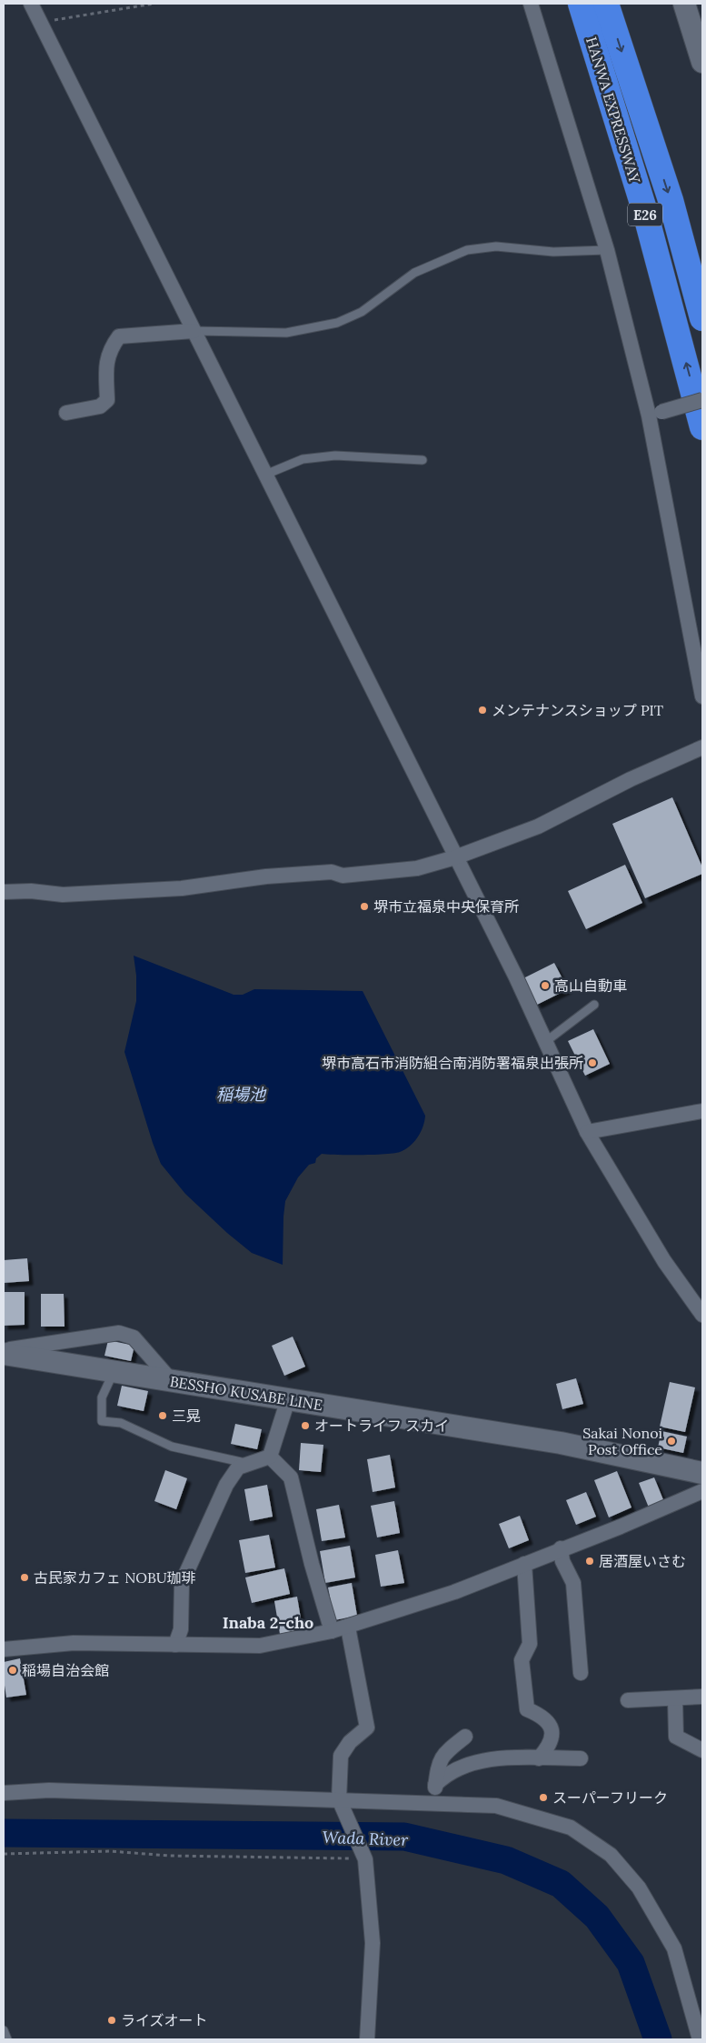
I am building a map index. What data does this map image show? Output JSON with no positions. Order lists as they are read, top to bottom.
{
  "streets": {
    "highway": ["HANWA EXPRESSWAY", "E26"],
    "main road": ["BESSHO KUSABE LINE"]
  },
  "districts": ["Inaba 2-cho"],
  "water": ["稲場池", "Wada River"],
  "places": [
    "メンテナンスショップ PIT",
    "堺市立福泉中央保育所",
    "高山自動車",
    "堺市高石市消防組合南消防署福泉出張所",
    "三晃",
    "オートライフ スカイ",
    "Sakai Nonoi Post Office",
    "居酒屋いさむ",
    "古民家カフェ NOBU珈琲",
    "稲場自治会館",
    "スーパーフリーク",
    "ライズオート"
  ]
}
